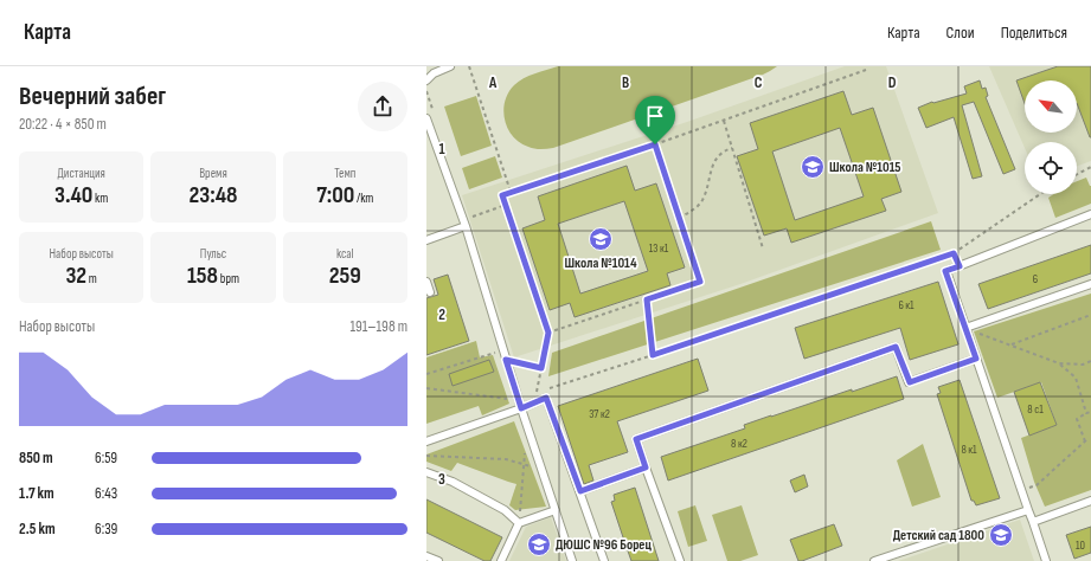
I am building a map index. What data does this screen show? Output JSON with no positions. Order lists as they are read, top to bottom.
{
  "places": {
    "school or university": [
      "Школа №1015",
      "Школа №1014",
      "Детский сад 1800",
      "ДЮШС №96 Борец"
    ]
  },
  "house_numbers": [
    "13 к1",
    "6",
    "6 к1",
    "8 с1",
    "37 к2",
    "8 к2",
    "8 к1",
    "10"
  ],
  "north": "top left",
  "page": {
    "header": "Карта",
    "nav": ["Карта", "Слои", "Поделиться"],
    "heading": ["Вечерний забег", "20:22 · 4 × 850 m"],
    "stats": [
      ["Дистанция", "3.40 km"],
      ["Время", "23:48"],
      ["Темп", "7:00 /km"],
      ["Набор высоты", "32 m"],
      ["Пульс", "158 bpm"],
      ["kcal", "259"]
    ],
    "chart": ["Набор высоты", "191–198 m"],
    "list": [
      {
        "name": "850 m",
        "note": "6:59"
      },
      {
        "name": "1.7 km",
        "note": "6:43"
      },
      {
        "name": "2.5 km",
        "note": "6:39"
      }
    ]
  },
  "grid": {
    "columns": [
      "A",
      "B",
      "C",
      "D"
    ],
    "rows": ["1", "2", "3"]
  }
}
